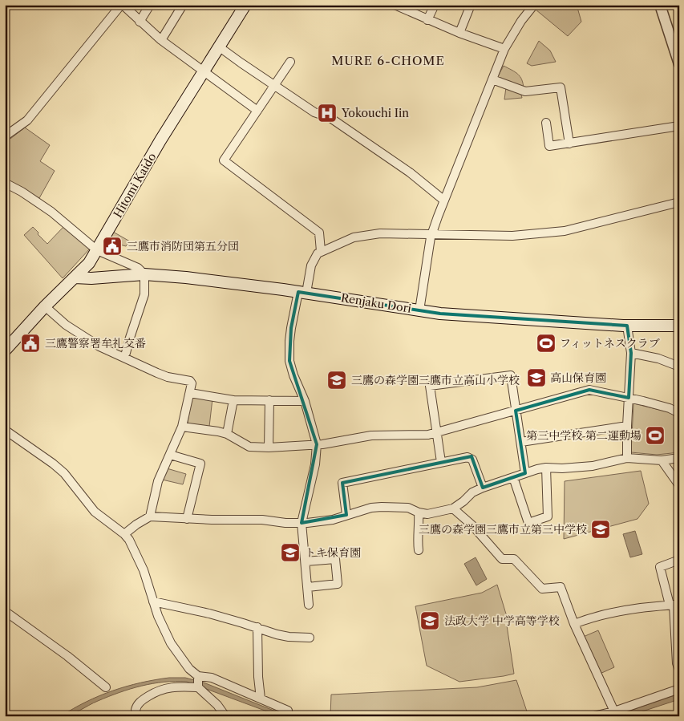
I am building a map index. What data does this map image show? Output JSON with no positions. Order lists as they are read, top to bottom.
{
  "streets": {
    "main road": ["Hitomi Kaido", "Renjaku Dori"]
  },
  "crossings": [
    ["Hitomi Kaido", "Renjaku Dori"]
  ],
  "districts": ["MURE 6-CHOME"],
  "places": {
    "hospital": ["Yokouchi Iin"],
    "public building": ["三鷹市消防団第五分団", "三鷹警察署牟礼交番"],
    "sports": ["フィットネスクラブ", "第三中学校 第二運動場"],
    "school or university": [
      "高山保育園",
      "三鷹の森学園三鷹市立高山小学校",
      "三鷹の森学園三鷹市立第三中学校",
      "トキ保育園",
      "法政大学 中学高等学校"
    ]
  }
}
